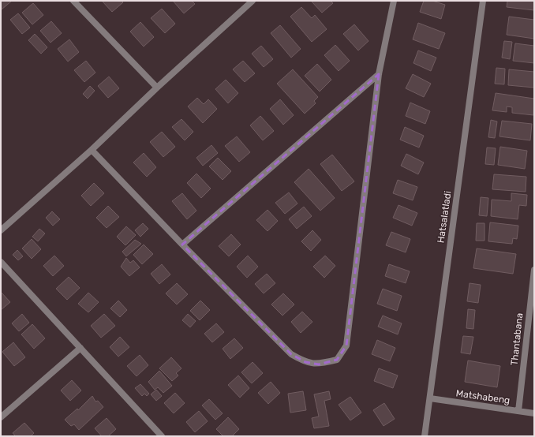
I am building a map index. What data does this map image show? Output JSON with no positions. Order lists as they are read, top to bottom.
{
  "streets": {
    "street": ["Hatsalatladi", "Thantabana", "Matshabeng"]
  },
  "crossings": [
    ["Hatsalatladi", "Matshabeng"],
    ["Thantabana", "Matshabeng"]
  ]
}
